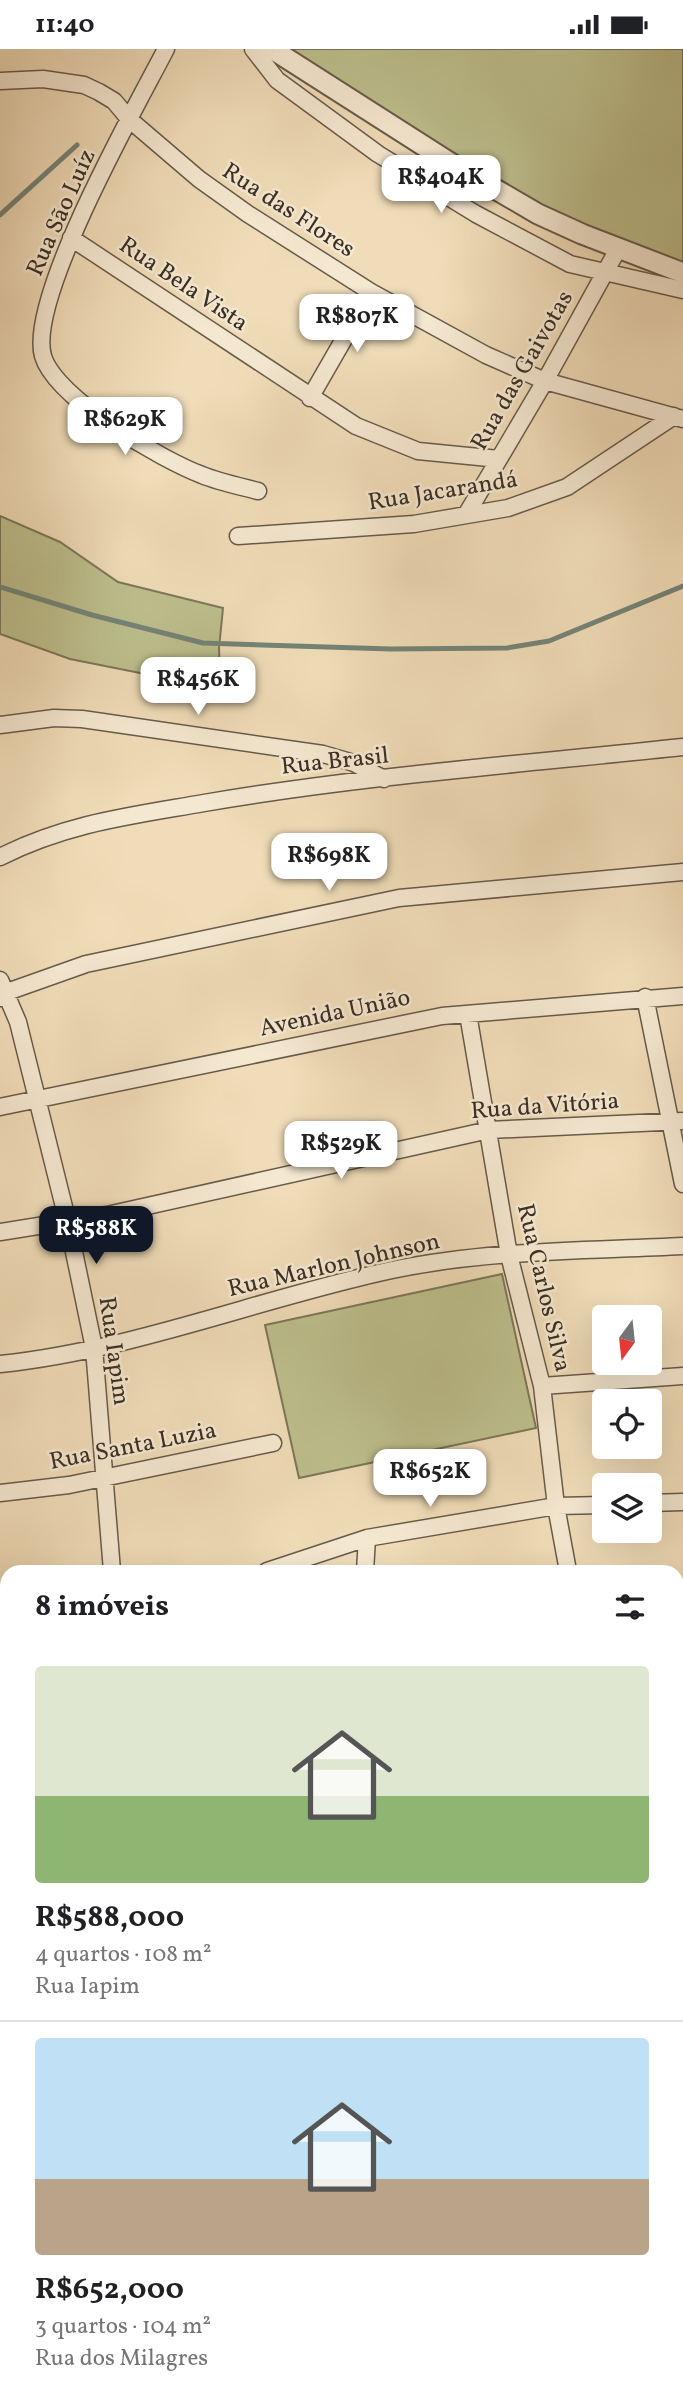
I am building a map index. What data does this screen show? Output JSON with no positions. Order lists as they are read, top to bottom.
{
  "streets": {
    "street": [
      "Rua das Flores",
      "Rua São Luíz",
      "Rua Bela Vista",
      "Rua das Gaivotas",
      "Rua Jacarandá",
      "Rua Brasil",
      "Avenida União",
      "Rua da Vitória",
      "Rua Marlon Johnson",
      "Rua Carlos Silva",
      "Rua Iapim",
      "Rua Santa Luzia"
    ]
  },
  "crossings": [
    ["Rua das Flores", "Rua São Luíz"],
    ["Rua das Flores", "Rua das Gaivotas"],
    ["Rua das Flores", "Rua Jacarandá"],
    ["Rua São Luíz", "Rua Bela Vista"],
    ["Rua Bela Vista", "Rua das Gaivotas"],
    ["Rua das Gaivotas", "Rua Jacarandá"],
    ["Avenida União", "Rua Carlos Silva"],
    ["Avenida União", "Rua Iapim"],
    ["Rua da Vitória", "Rua Carlos Silva"],
    ["Rua da Vitória", "Rua Iapim"],
    ["Rua Marlon Johnson", "Rua Carlos Silva"],
    ["Rua Marlon Johnson", "Rua Iapim"],
    ["Rua Iapim", "Rua Santa Luzia"]
  ],
  "north": "bottom",
  "page": {
    "status": "11:40",
    "price": [
      "R$404K",
      "R$807K",
      "R$629K",
      "R$456K",
      "R$698K",
      "R$529K",
      "R$588K",
      "R$652K"
    ],
    "heading": "8 imóveis",
    "list": [
      {
        "name": "R$588,000",
        "note": "4 quartos · 108 m² · Rua Iapim"
      },
      {
        "name": "R$652,000",
        "note": "3 quartos · 104 m² · Rua dos Milagres"
      }
    ]
  }
}
